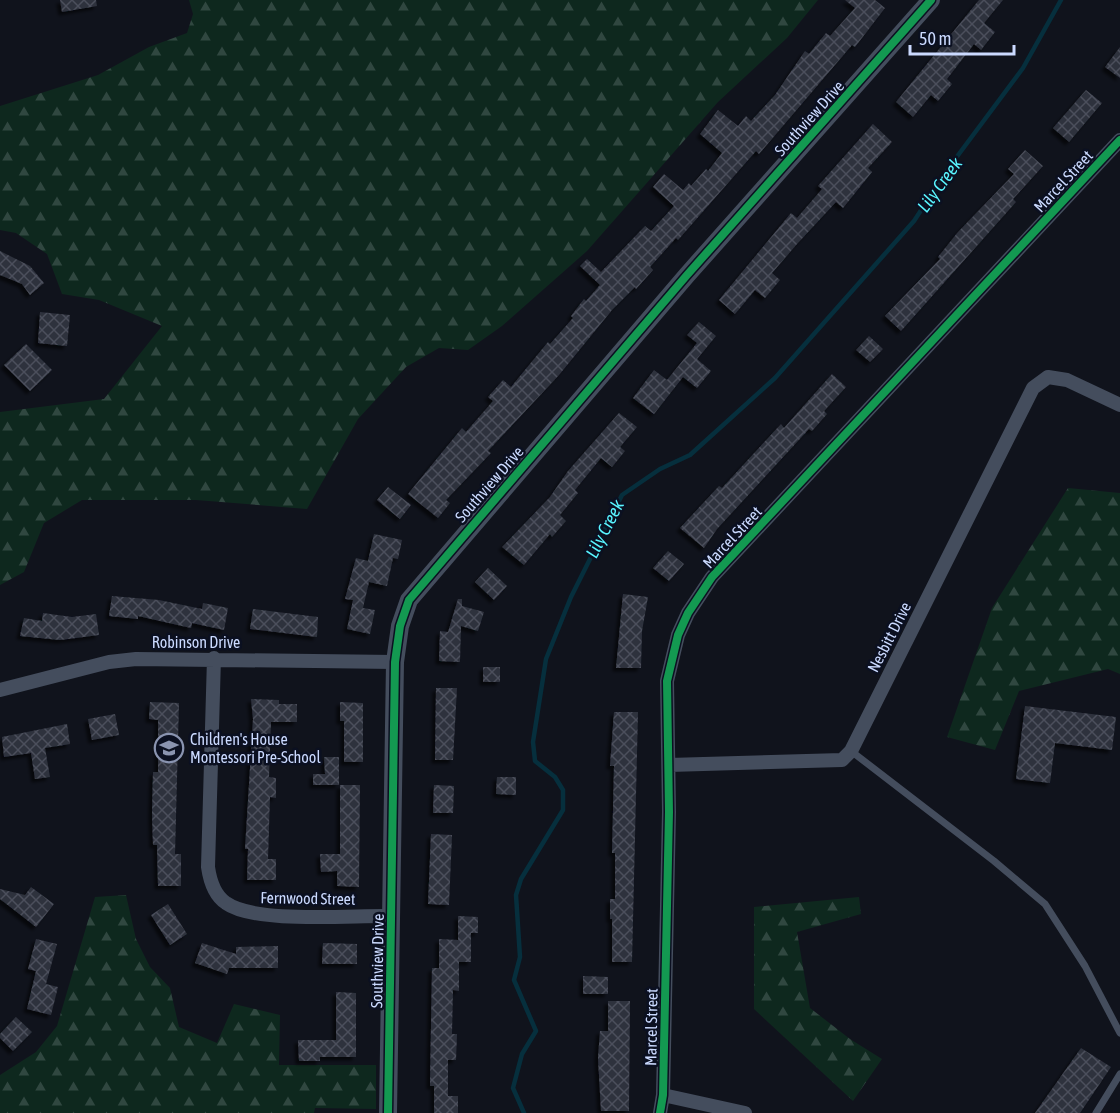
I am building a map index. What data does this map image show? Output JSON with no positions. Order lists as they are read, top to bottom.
{
  "streets": {
    "street": [
      "Southview Drive",
      "Marcel Street",
      "Nesbitt Drive",
      "Robinson Drive",
      "Fernwood Street"
    ]
  },
  "crossings": [
    ["Southview Drive", "Robinson Drive"],
    ["Southview Drive", "Fernwood Street"],
    ["Robinson Drive", "Fernwood Street"]
  ],
  "water": ["Lily Creek"],
  "places": {
    "school or university": ["Children's House Montessori Pre-School"]
  },
  "scale_bar": "50 m"
}
